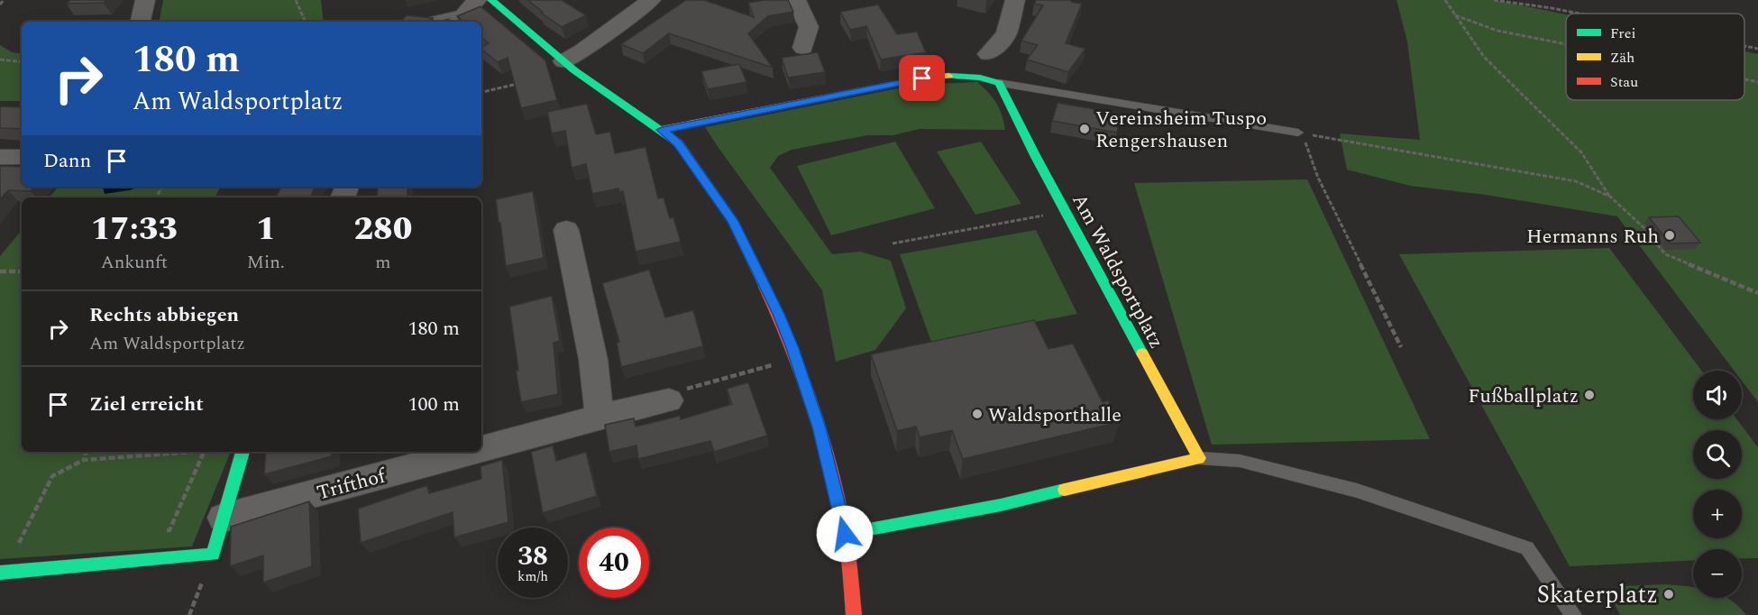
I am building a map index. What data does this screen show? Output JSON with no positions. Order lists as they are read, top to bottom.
{
  "streets": {
    "street": ["Am Waldsportplatz", "Trifthof"]
  },
  "places": [
    "Vereinsheim Tuspo Rengershausen",
    "Hermanns Ruh",
    "Fußballplatz",
    "Waldsporthalle",
    "Skaterplatz"
  ],
  "legend": ["Frei", "Zäh", "Stau"],
  "page": {
    "turn": ["180 m", "Am Waldsportplatz"],
    "then": "Dann",
    "eta": [
      "17:33",
      "Ankunft",
      "1",
      "Min.",
      "280",
      "m"
    ],
    "list": [
      {
        "name": "Rechts abbiegen",
        "note": "Am Waldsportplatz",
        "value": "180 m"
      },
      {
        "name": "Ziel erreicht",
        "value": "100 m"
      }
    ],
    "map_buttons": ["+", "−"],
    "speed": "38 km/h",
    "limit": "40"
  }
}
